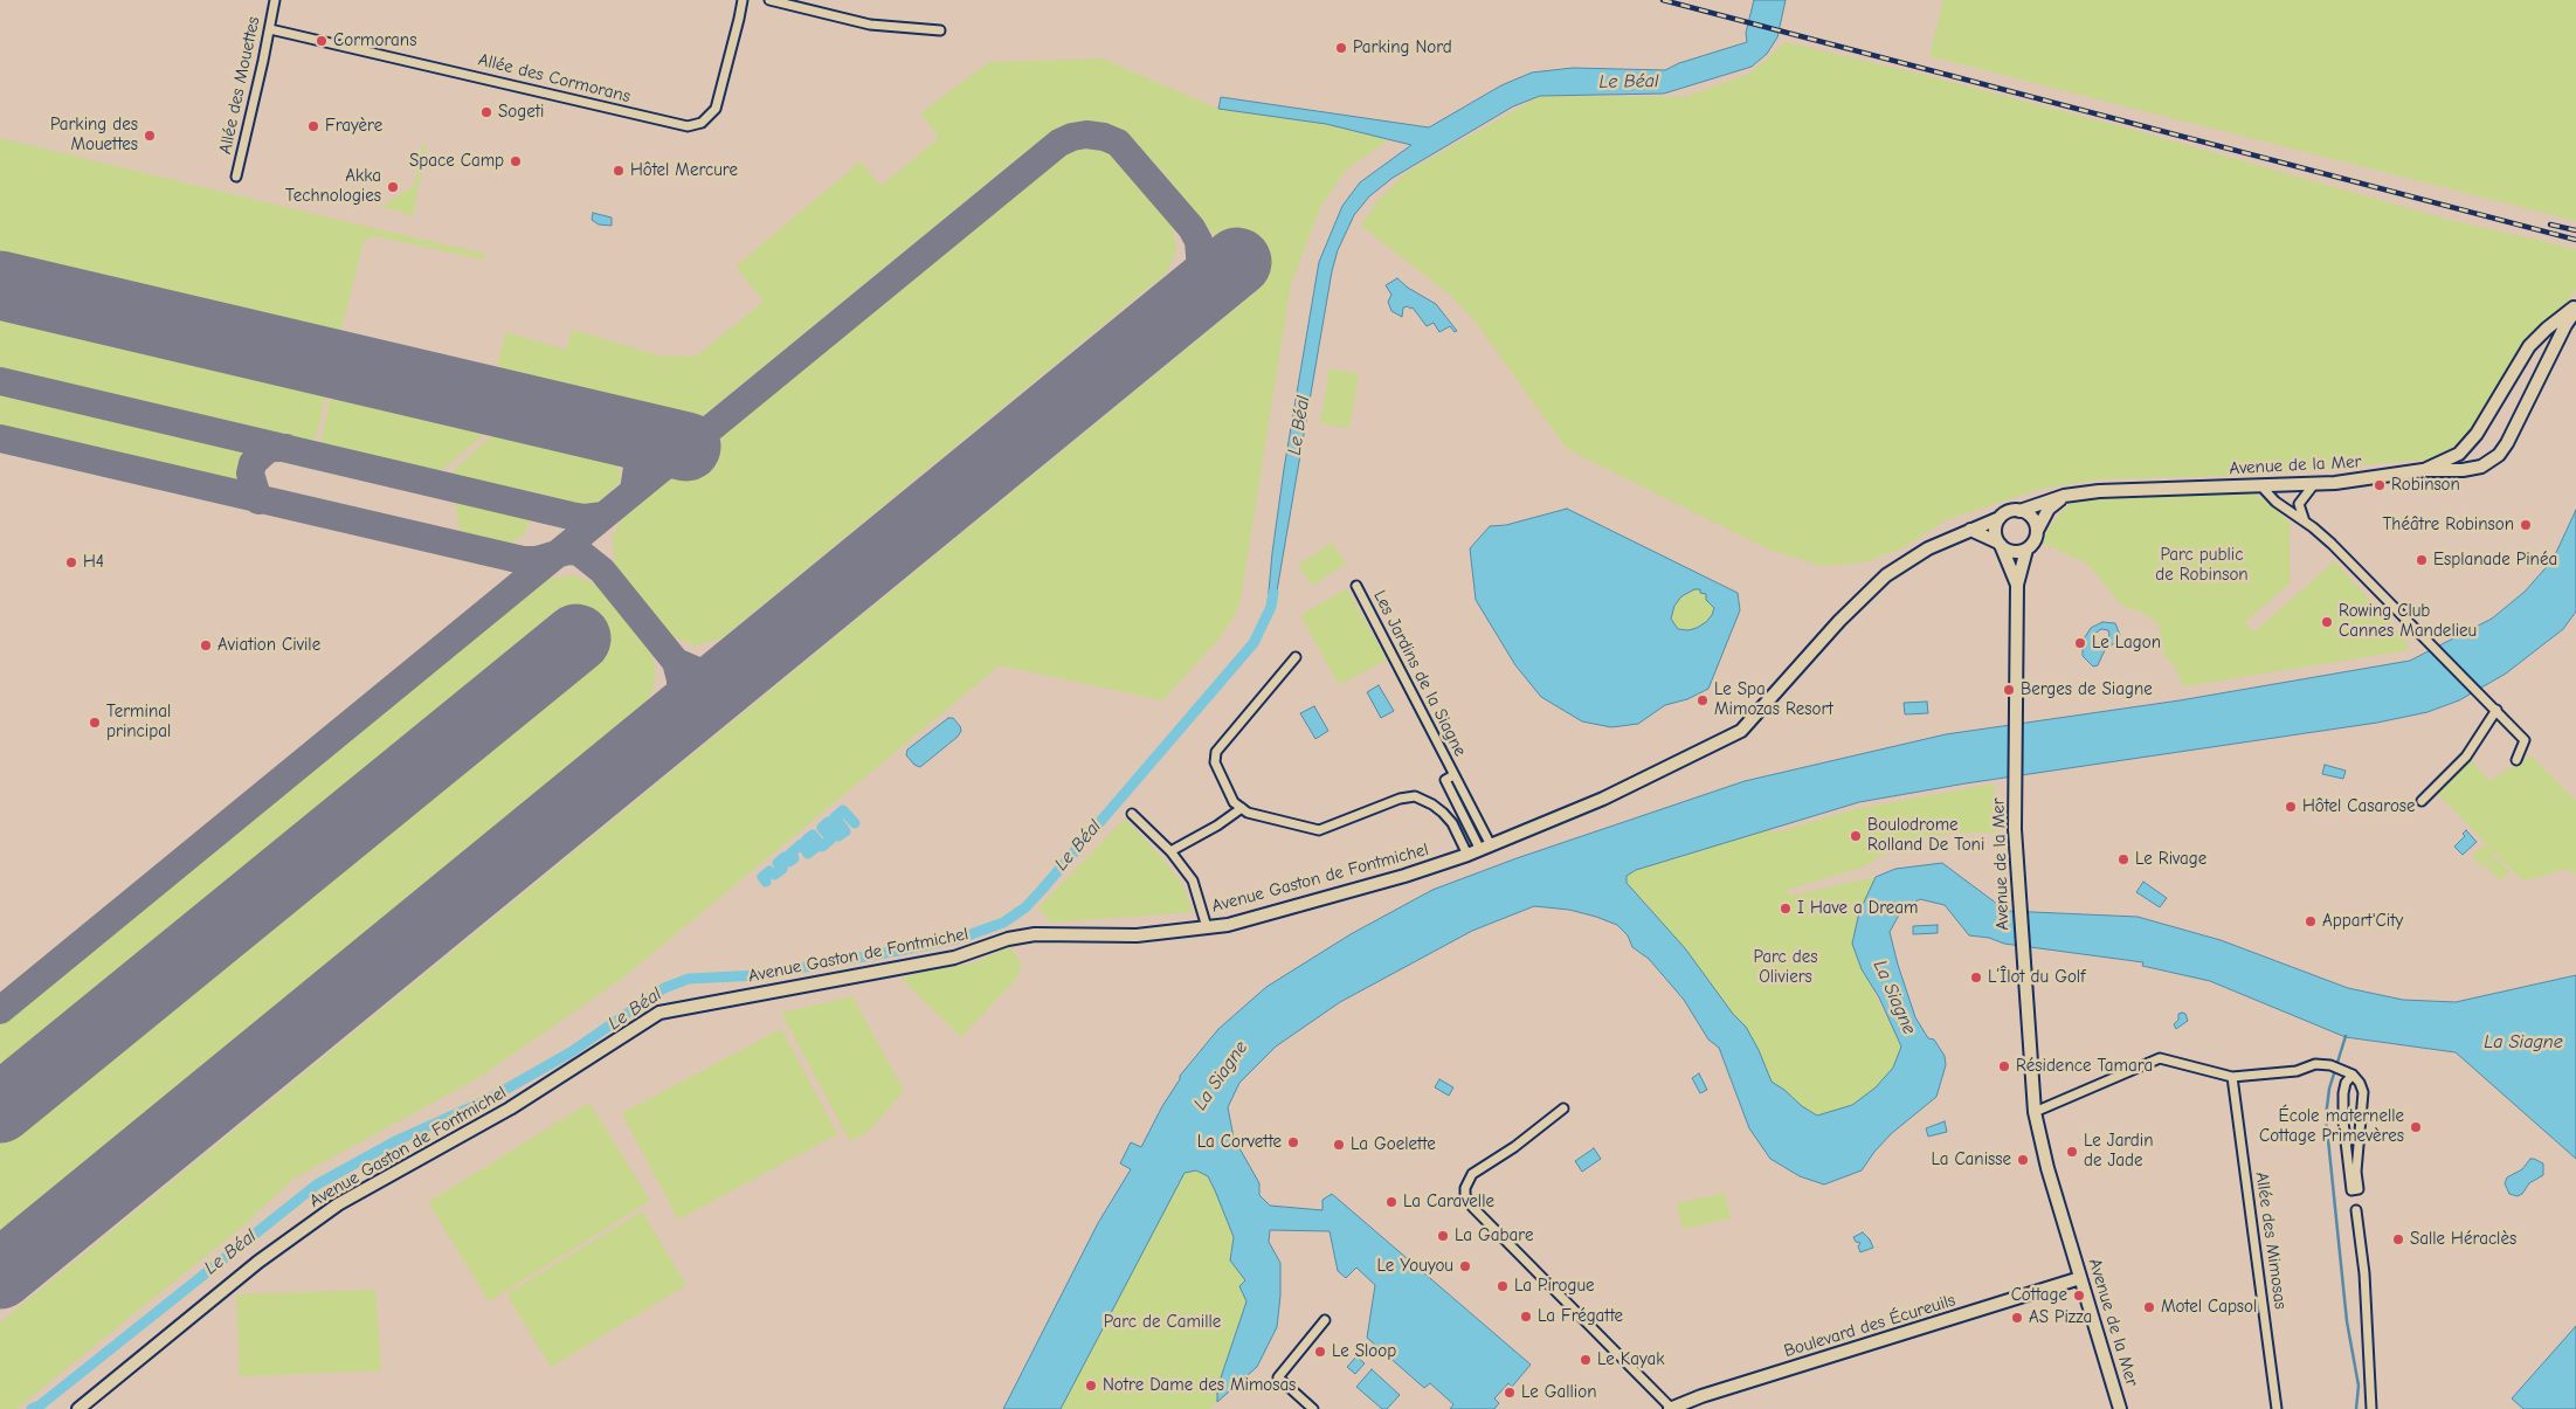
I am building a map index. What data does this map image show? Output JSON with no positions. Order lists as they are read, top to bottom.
{
  "streets": {
    "main road": ["Avenue de la Mer", "Avenue Gaston de Fontmichel", "Boulevard des Écureuils"],
    "street": [
      "Allée des Cormorans",
      "Allée des Mouettes",
      "Les Jardins de la Siagne",
      "Allée des Mimosas"
    ]
  },
  "crossings": [
    ["Allée des Cormorans", "Allée des Mouettes"],
    ["Avenue de la Mer", "Avenue Gaston de Fontmichel"],
    ["Avenue de la Mer", "Boulevard des Écureuils"],
    ["Les Jardins de la Siagne", "Avenue Gaston de Fontmichel"]
  ],
  "water": ["Le Béal", "La Siagne"],
  "parks": ["Parc public de Robinson", "Parc des Oliviers", "Parc de Camille"],
  "places": [
    "Cormorans",
    "Parking Nord",
    "Sogeti",
    "Frayère",
    "Parking des Mouettes",
    "Space Camp",
    "Hôtel Mercure",
    "Akka Technologies",
    "Robinson",
    "Théâtre Robinson",
    "Esplanade Pinéa",
    "H4",
    "Rowing Club Cannes Mandelieu",
    "Le Lagon",
    "Aviation Civile",
    "Berges de Siagne",
    "Le Spa Mimozas Resort",
    "Terminal principal",
    "Hôtel Casarose",
    "Boulodrome Rolland De Toni",
    "Le Rivage",
    "I Have a Dream",
    "Appart'City",
    "L’Îlot du Golf",
    "Résidence Tamara",
    "École maternelle Cottage Primevères",
    "La Corvette",
    "La Goelette",
    "Le Jardin de Jade",
    "La Canisse",
    "La Caravelle",
    "La Gabare",
    "Salle Héraclès",
    "Le Youyou",
    "La Pirogue",
    "Cottage",
    "Motel Capsol",
    "La Frégatte",
    "AS Pizza",
    "Le Sloop",
    "Le Kayak",
    "Notre Dame des Mimosas",
    "Le Gallion"
  ]
}
